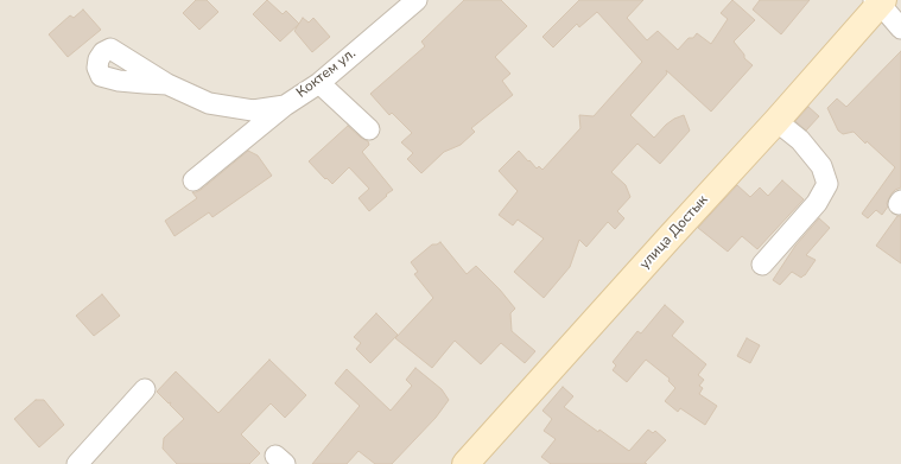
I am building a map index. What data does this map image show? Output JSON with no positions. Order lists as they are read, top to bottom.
{
  "streets": {
    "main road": ["улица Достык"],
    "street": ["Коктем ул."]
  }
}
